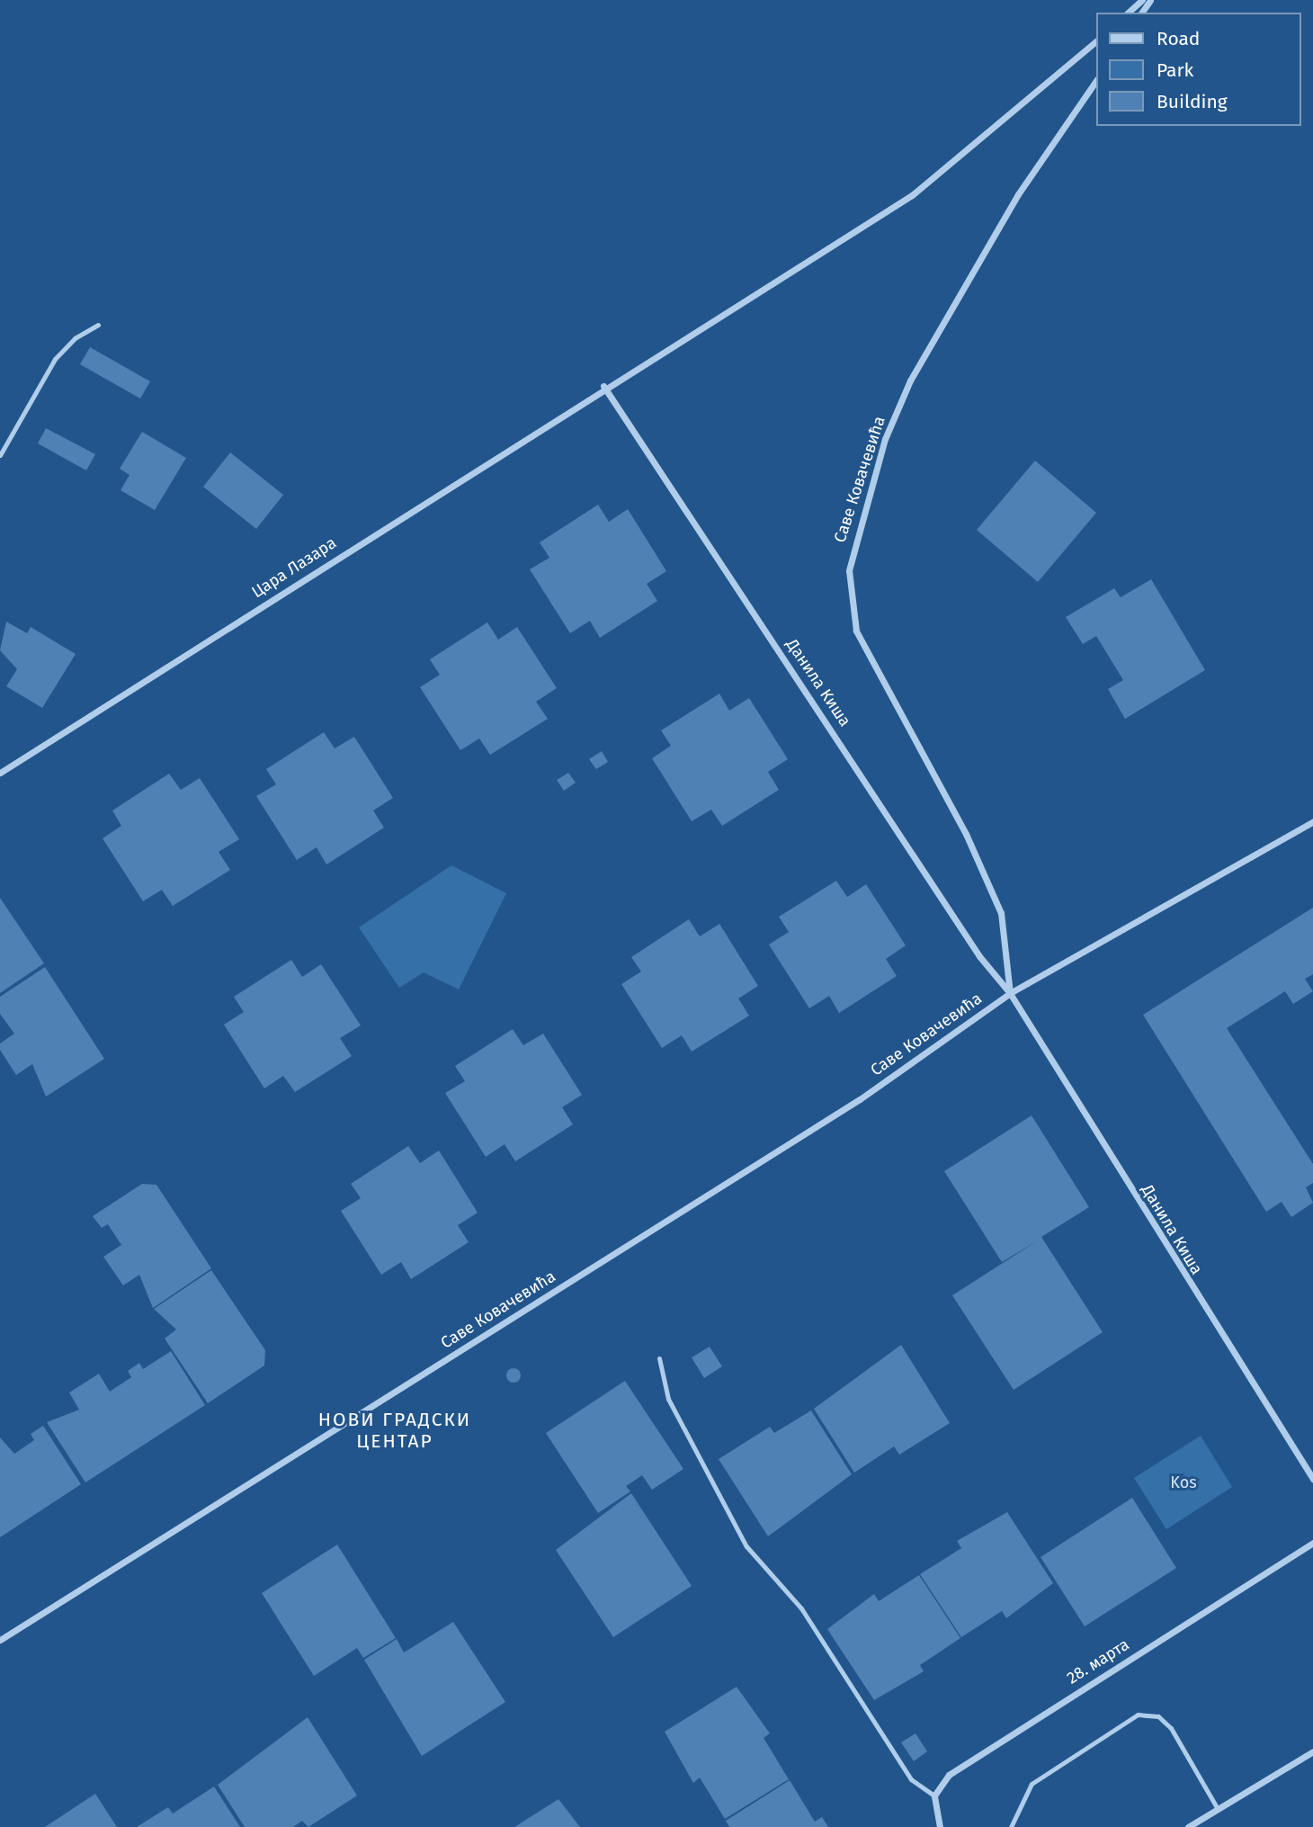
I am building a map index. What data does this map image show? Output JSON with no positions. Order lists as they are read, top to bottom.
{
  "streets": {
    "street": [
      "Саве Ковачевића",
      "Цара Лазара",
      "Данила Киша",
      "28. марта"
    ]
  },
  "crossings": [
    ["Саве Ковачевића", "Данила Киша"],
    ["Цара Лазара", "Данила Киша"]
  ],
  "districts": ["НОВИ ГРАДСКИ ЦЕНТАР"],
  "parks": ["Kos"],
  "legend": ["Road", "Park", "Building"]
}
